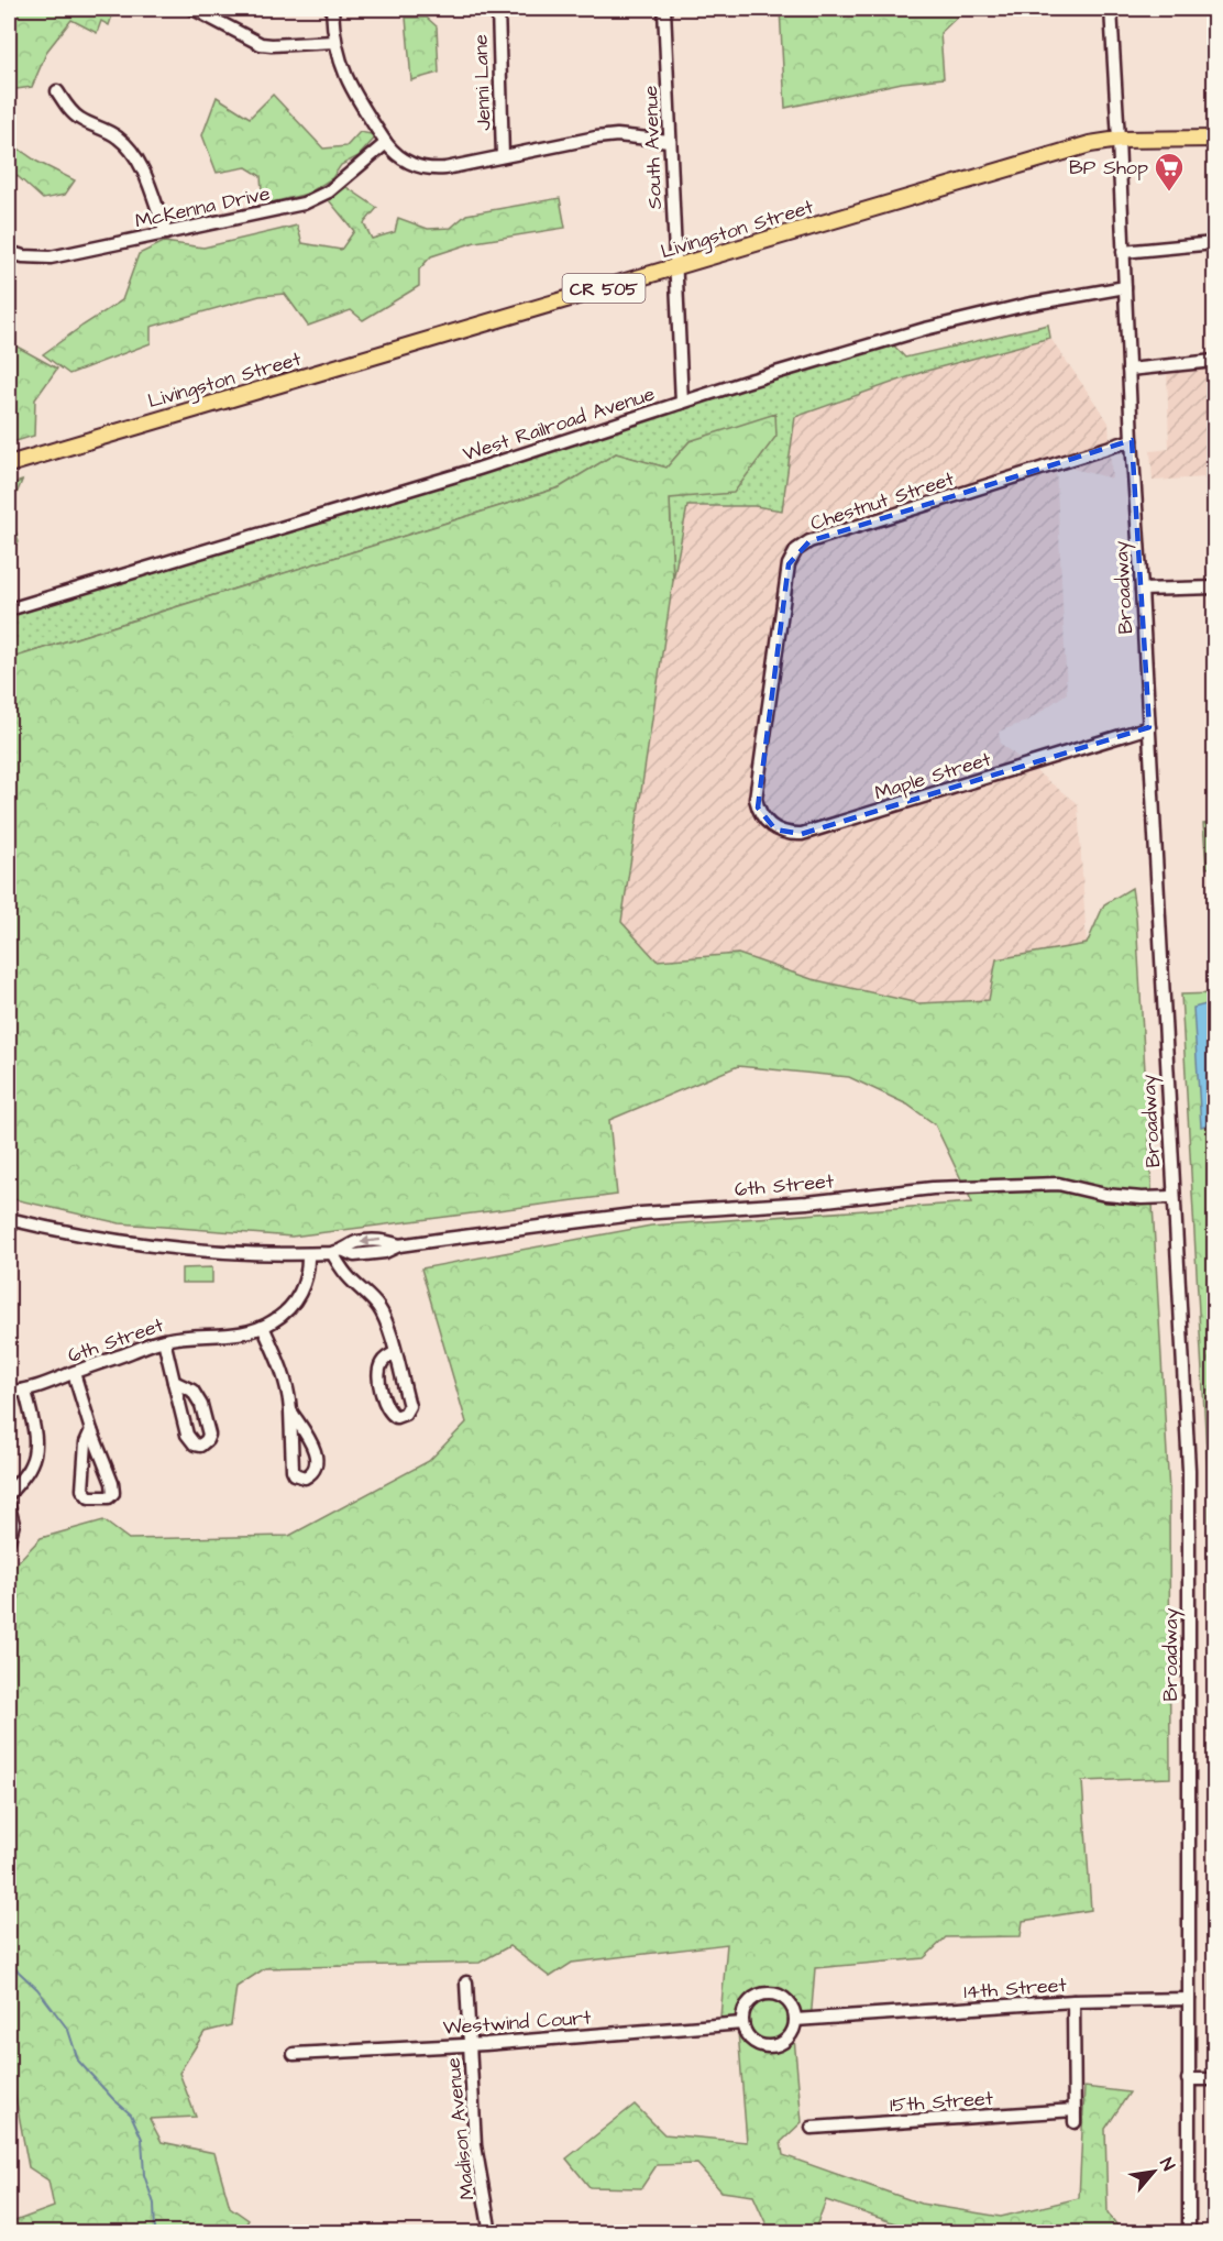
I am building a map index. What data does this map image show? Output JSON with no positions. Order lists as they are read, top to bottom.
{
  "streets": {
    "main road": ["Livingston Street", "CR 505"],
    "street": [
      "Jenni Lane",
      "South Avenue",
      "McKenna Drive",
      "West Railroad Avenue",
      "Chestnut Street",
      "Broadway",
      "Maple Street",
      "6th Street",
      "14th Street",
      "Westwind Court",
      "15th Street",
      "Madison Avenue"
    ]
  },
  "crossings": [
    ["South Avenue", "Livingston Street"],
    ["South Avenue", "West Railroad Avenue"],
    ["Livingston Street", "Broadway"],
    ["West Railroad Avenue", "Broadway"],
    ["Chestnut Street", "Broadway"],
    ["Chestnut Street", "Maple Street"],
    ["Broadway", "Maple Street"],
    ["Broadway", "6th Street"],
    ["Broadway", "14th Street"],
    ["14th Street", "Westwind Court"],
    ["14th Street", "15th Street"],
    ["Westwind Court", "Madison Avenue"]
  ],
  "places": {
    "supermarket": ["BP Shop"]
  },
  "north": "top right"
}
